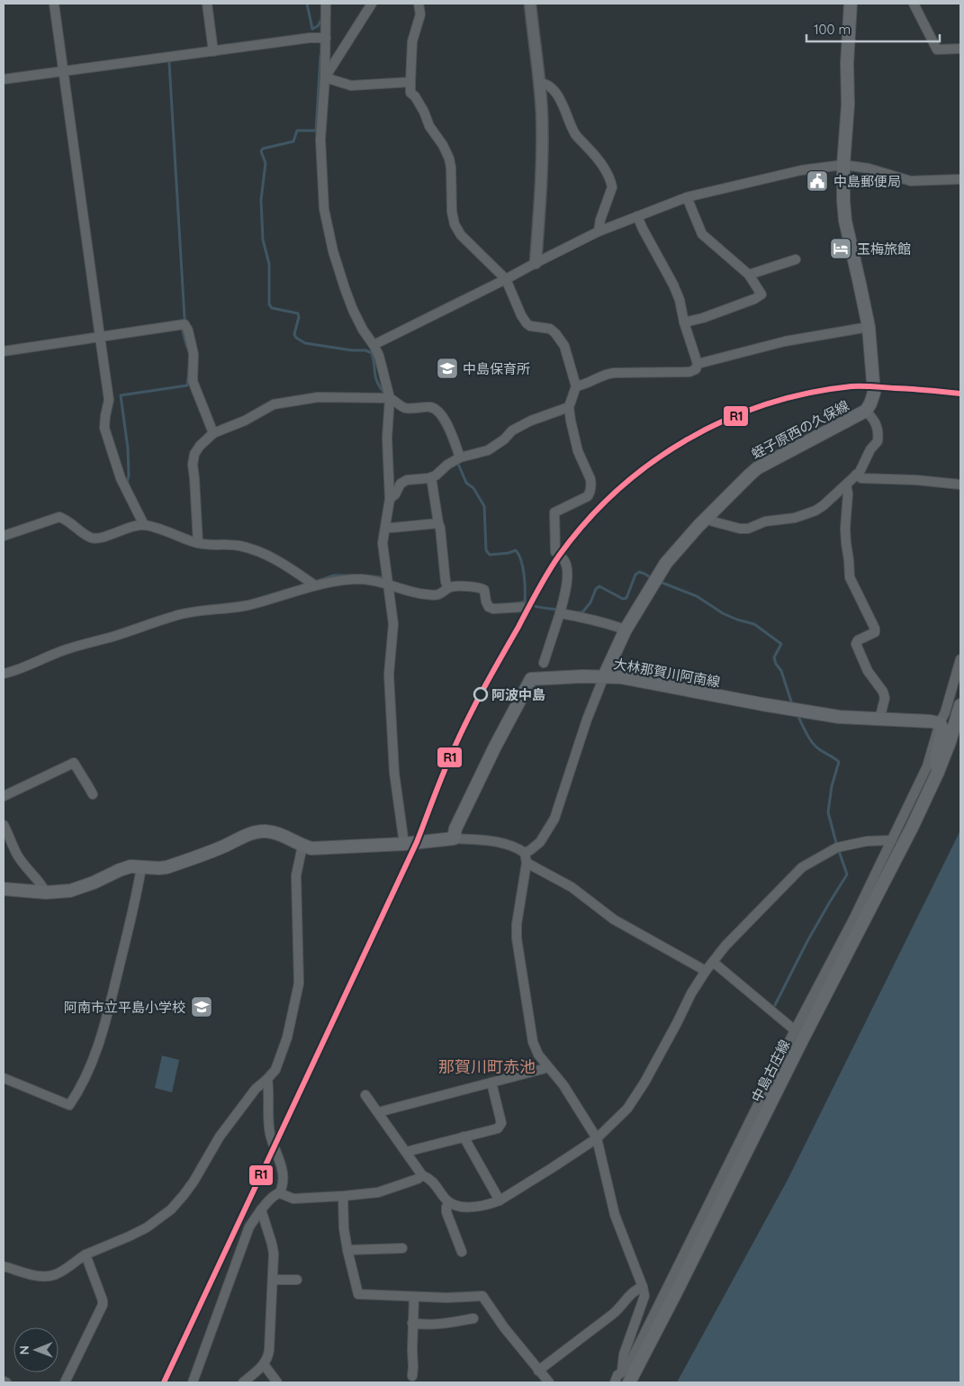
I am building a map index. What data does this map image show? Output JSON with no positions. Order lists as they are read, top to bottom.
{
  "streets": {
    "main road": ["蛭子原西の久保線", "大林那賀川阿南線", "中島古庄線"]
  },
  "crossings": [
    ["蛭子原西の久保線", "大林那賀川阿南線"]
  ],
  "districts": ["那賀川町赤池"],
  "places": {
    "public building": ["中島郵便局"],
    "hotel": ["玉梅旅館"],
    "school or university": ["中島保育所", "阿南市立平島小学校"],
    "other": ["阿波中島"]
  },
  "lines": ["transit line R1"],
  "scale_bar": "100 m",
  "north": "left"
}
